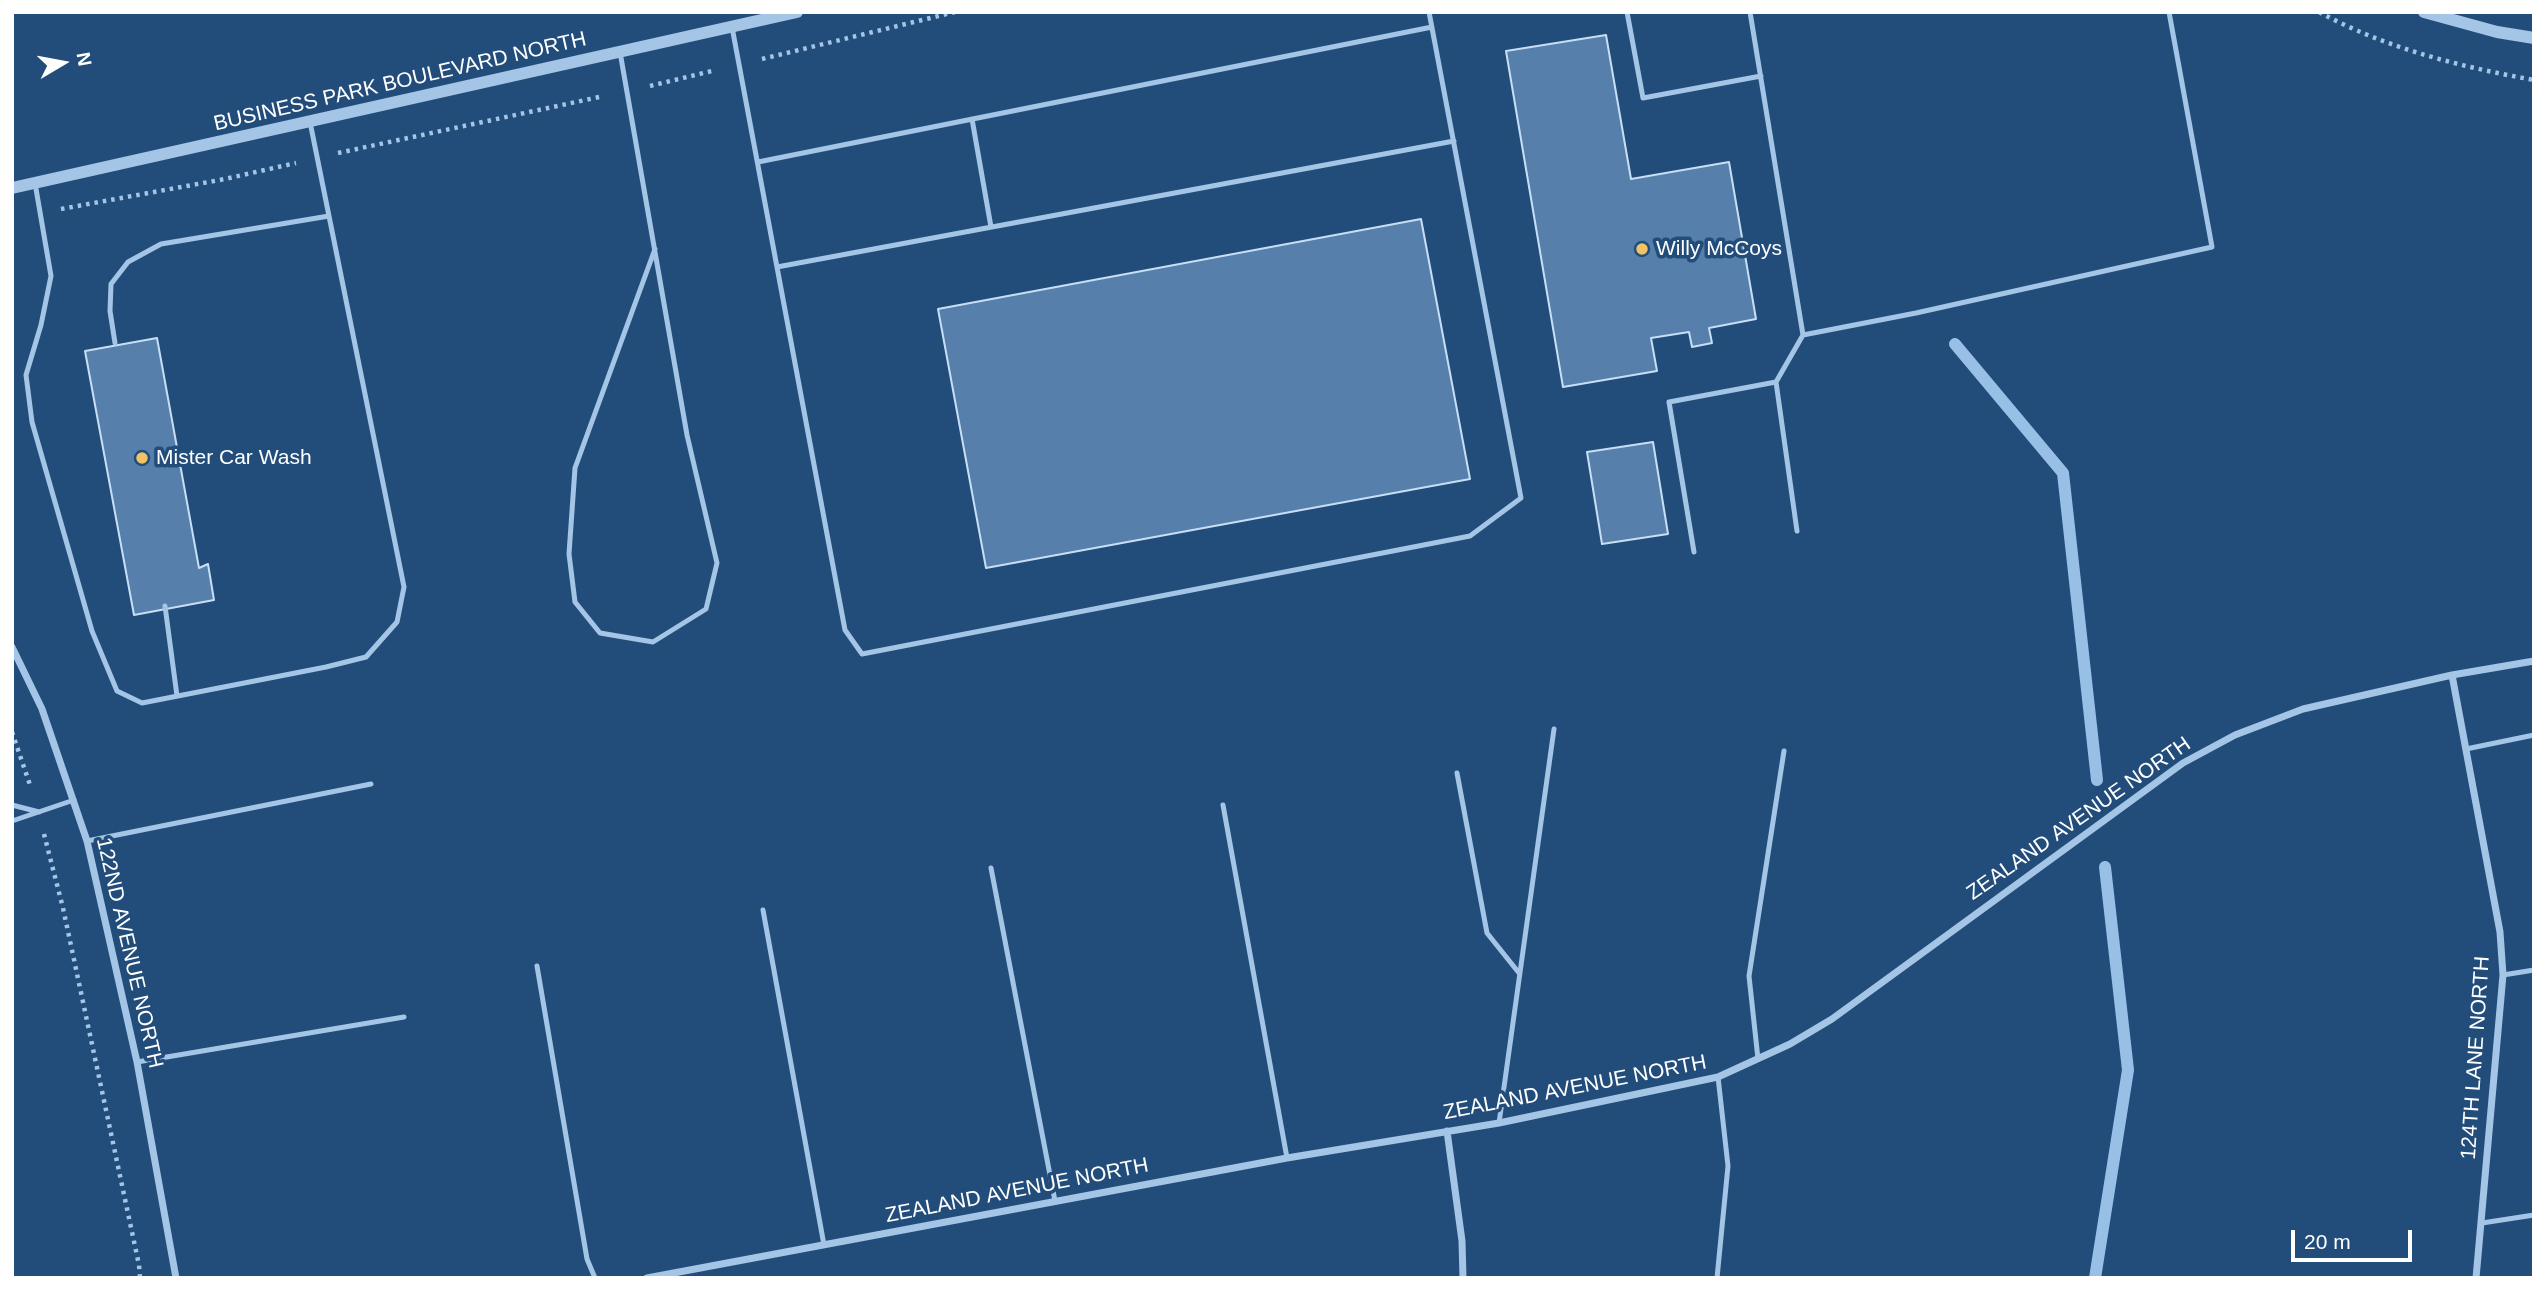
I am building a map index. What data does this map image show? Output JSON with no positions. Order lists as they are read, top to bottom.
{
  "streets": {
    "street": [
      "BUSINESS PARK BOULEVARD NORTH",
      "ZEALAND AVENUE NORTH",
      "122ND AVENUE NORTH",
      "124TH LANE NORTH"
    ]
  },
  "crossings": [
    ["ZEALAND AVENUE NORTH", "124TH LANE NORTH"]
  ],
  "places": ["Willy McCoys", "Mister Car Wash"],
  "scale_bar": "20 m",
  "north": "right"
}
